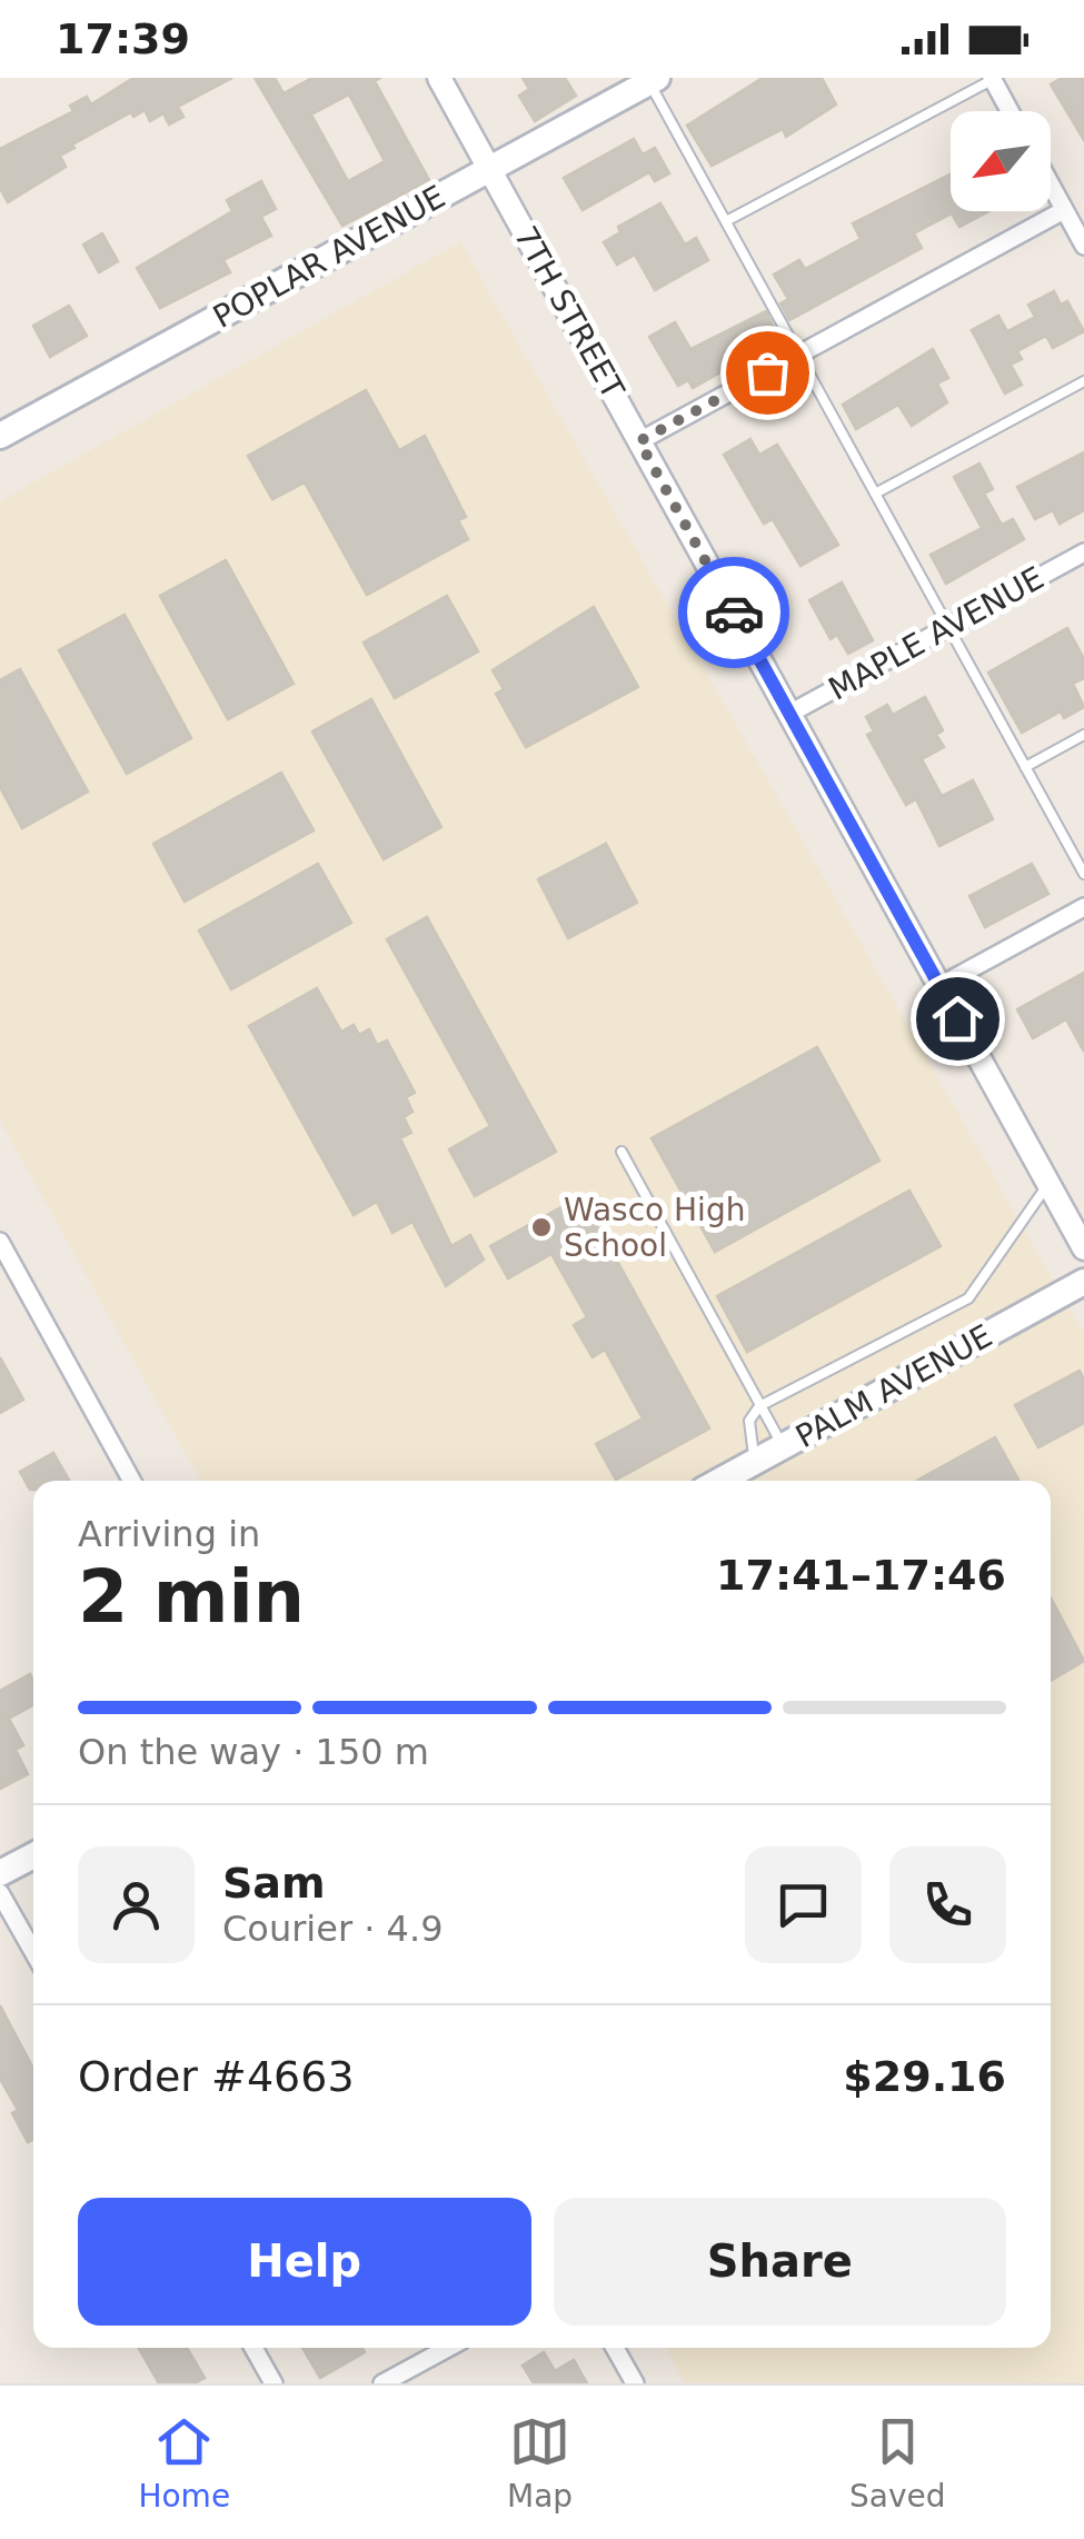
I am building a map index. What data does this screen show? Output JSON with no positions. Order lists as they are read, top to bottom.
{
  "streets": {
    "main road": ["POPLAR AVENUE", "PALM AVENUE"],
    "street": ["7TH STREET", "MAPLE AVENUE"]
  },
  "crossings": [
    ["POPLAR AVENUE", "7TH STREET"],
    ["7TH STREET", "MAPLE AVENUE"]
  ],
  "places": ["Wasco High School"],
  "north": "bottom left",
  "page": {
    "status": "17:39",
    "heading": ["2 min", "Arriving in", "17:41–17:46"],
    "panel": [
      "Sam",
      "Courier · 4.9",
      "Order #4663",
      "$29.16"
    ],
    "bar": "On the way · 150 m",
    "buttons": ["Help", "Share"],
    "tabs": ["Home", "Map", "Saved"]
  }
}
